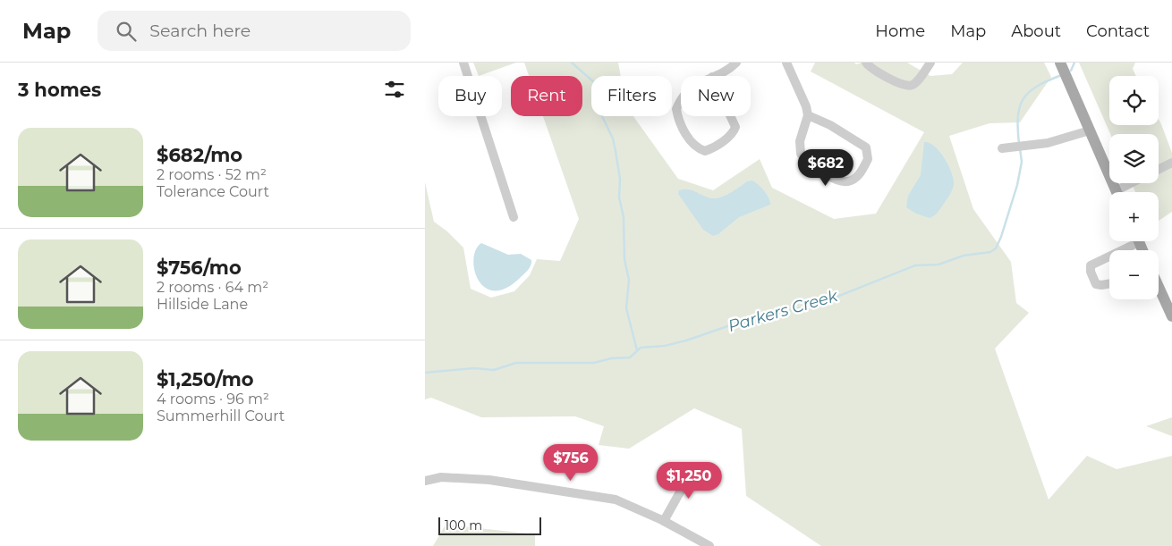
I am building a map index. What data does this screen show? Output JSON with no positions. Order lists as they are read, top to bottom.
{
  "water": ["Parkers Creek"],
  "scale_bar": "100 m",
  "page": {
    "header": "Map",
    "search": "Search here",
    "nav": [
      "Home",
      "Map",
      "About",
      "Contact"
    ],
    "heading": "3 homes",
    "map_buttons": ["+", "−"],
    "chip": [
      "Buy",
      "Rent",
      "Filters",
      "New"
    ],
    "list": [
      {
        "name": "$682/mo",
        "note": "2 rooms · 52 m² · Tolerance Court"
      },
      {
        "name": "$756/mo",
        "note": "2 rooms · 64 m² · Hillside Lane"
      },
      {
        "name": "$1,250/mo",
        "note": "4 rooms · 96 m² · Summerhill Court"
      }
    ],
    "price": ["$682", "$756", "$1,250"],
    "scale": "100 m"
  }
}
